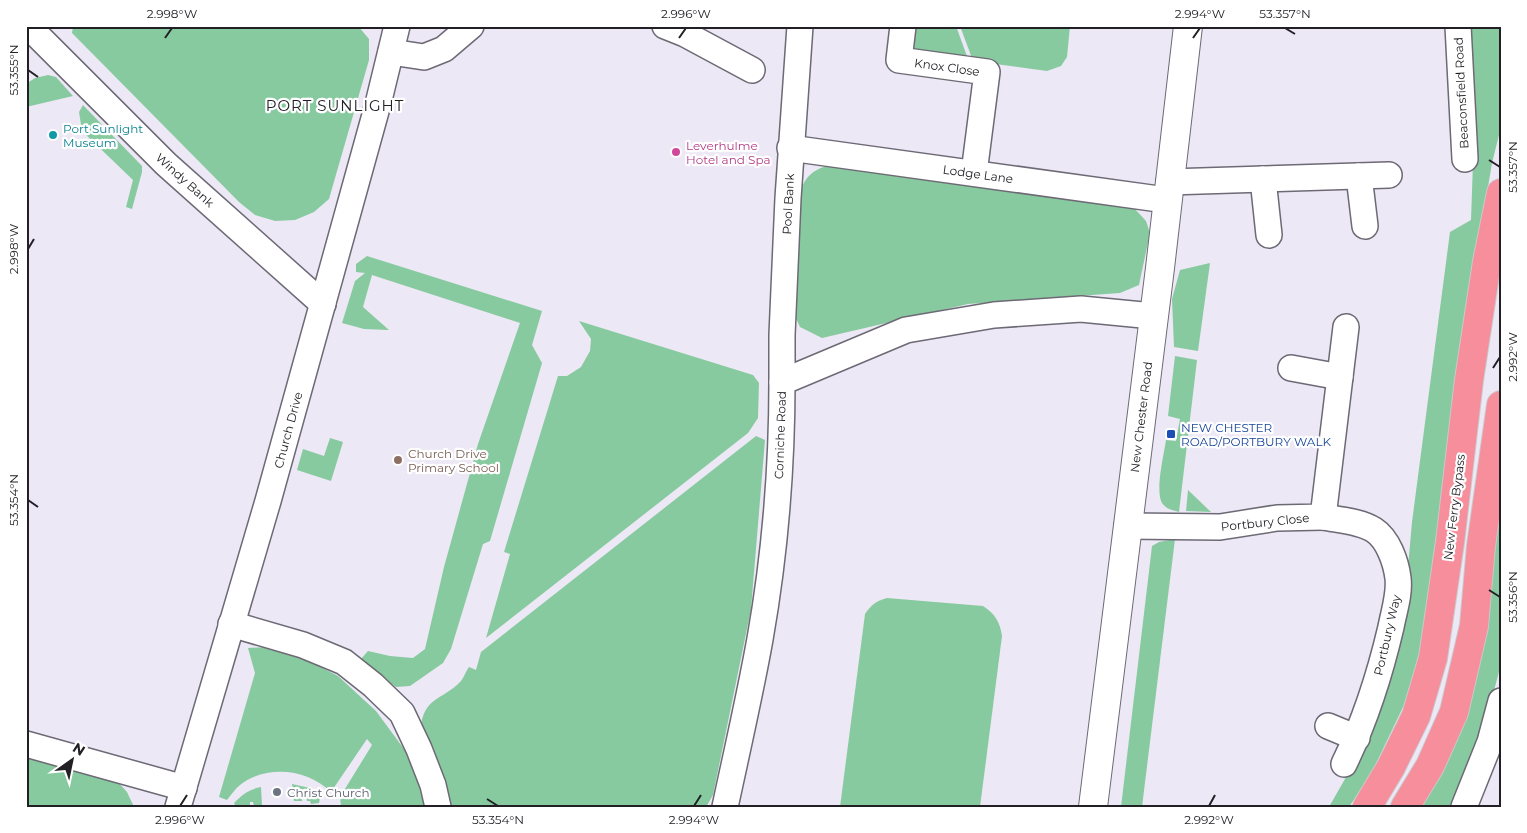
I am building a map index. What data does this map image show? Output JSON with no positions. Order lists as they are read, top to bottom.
{
  "streets": {
    "highway": ["New Ferry Bypass"],
    "main road": ["New Chester Road"],
    "street": [
      "Knox Close",
      "Beaconsfield Road",
      "Lodge Lane",
      "Windy Bank",
      "Pool Bank",
      "Church Drive",
      "Corniche Road",
      "Portbury Close",
      "Portbury Way"
    ]
  },
  "crossings": [
    ["Knox Close", "Lodge Lane"],
    ["Lodge Lane", "Pool Bank"],
    ["Lodge Lane", "New Chester Road"],
    ["Windy Bank", "Church Drive"],
    ["Pool Bank", "Corniche Road"],
    ["New Chester Road", "Corniche Road"],
    ["New Chester Road", "Portbury Close"],
    ["Portbury Close", "Portbury Way"]
  ],
  "districts": ["PORT SUNLIGHT"],
  "places": {
    "other": [
      "Port Sunlight Museum",
      "Leverhulme Hotel and Spa",
      "Church Drive Primary School",
      "Christ Church"
    ],
    "transit": ["NEW CHESTER ROAD/PORTBURY WALK"]
  },
  "north": "top right",
  "coordinates": [
    "2.998°W",
    "2.996°W",
    "2.994°W",
    "53.357°N",
    "53.355°N",
    "2.992°W",
    "53.354°N",
    "53.356°N"
  ]
}
